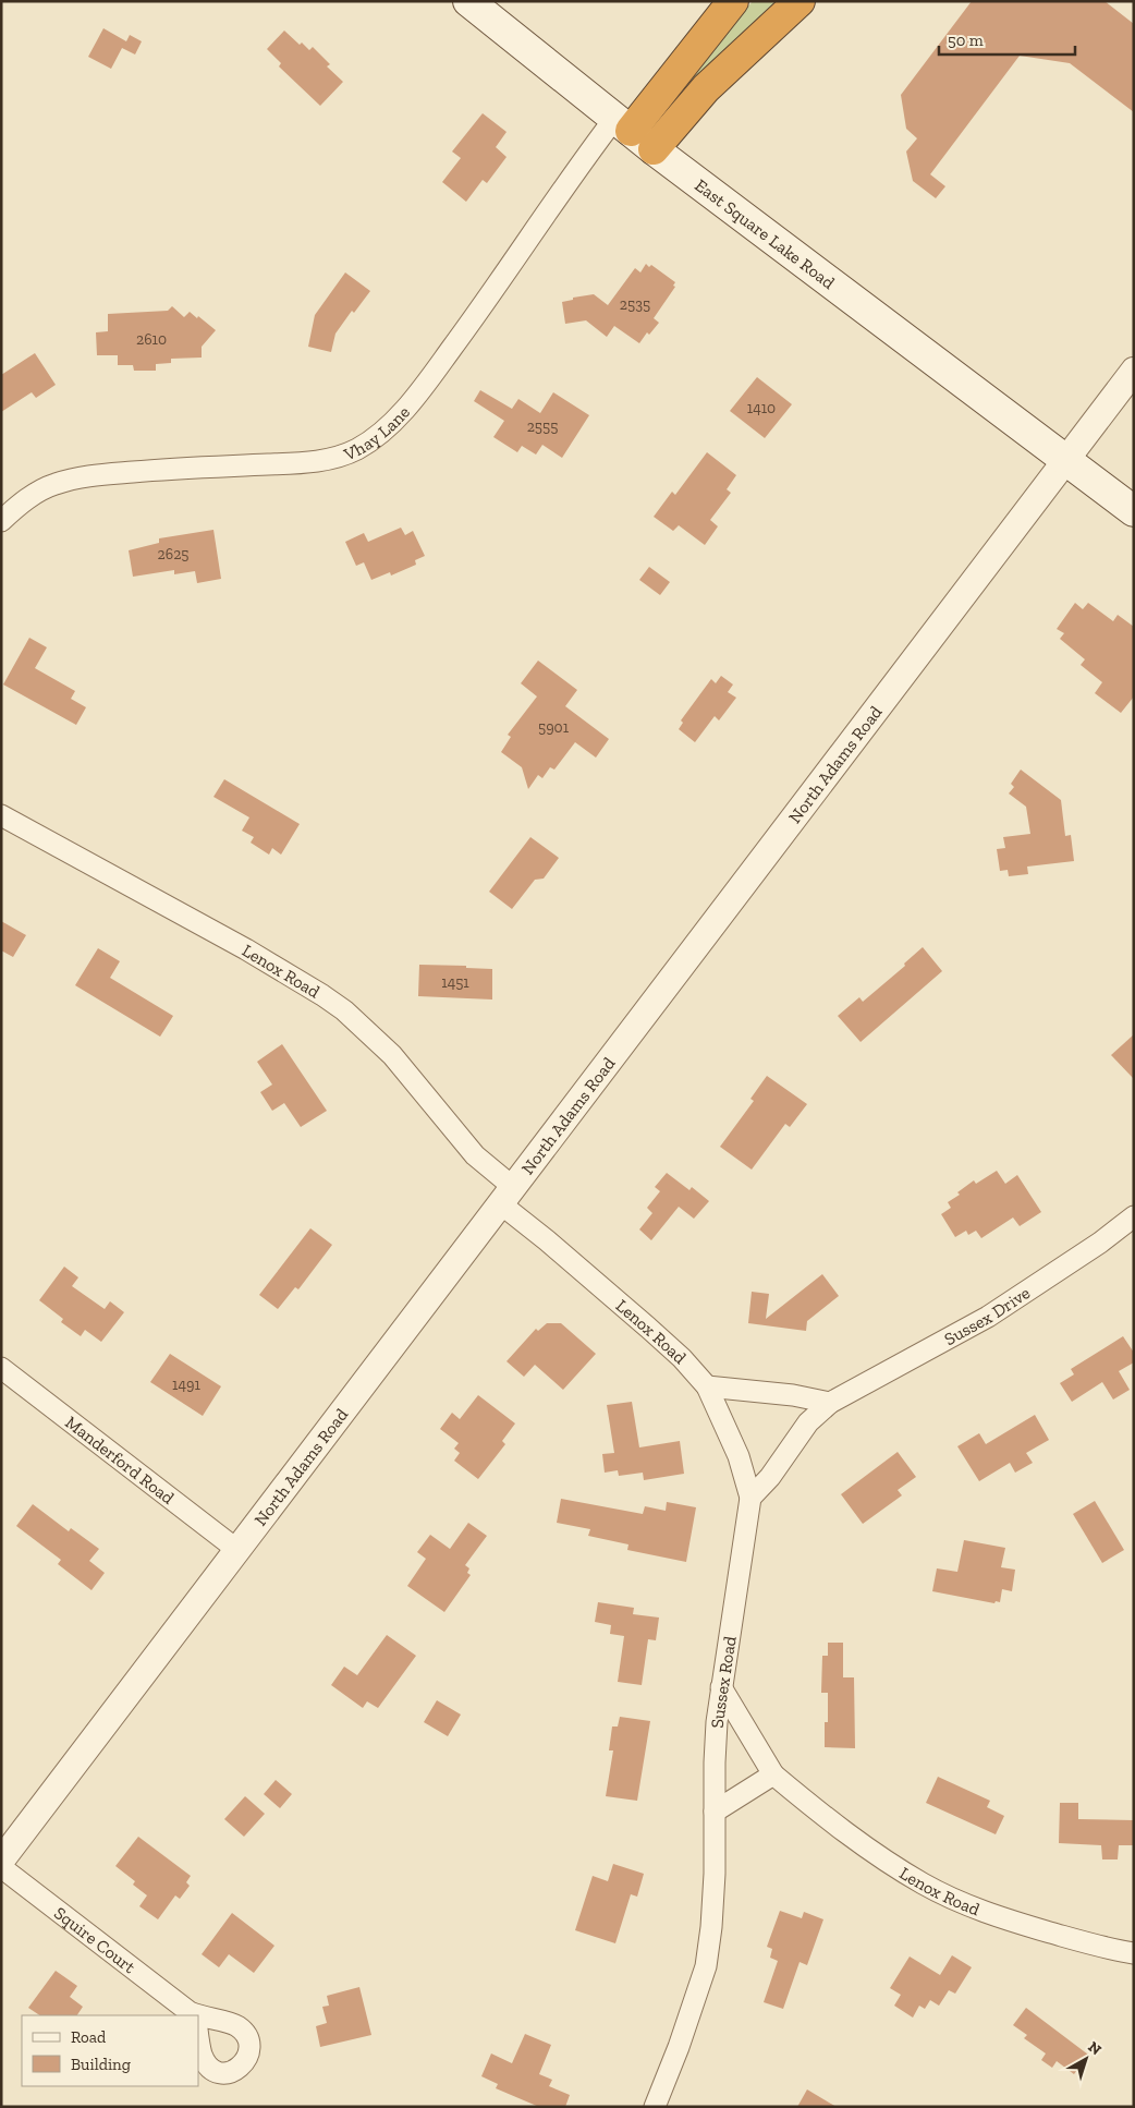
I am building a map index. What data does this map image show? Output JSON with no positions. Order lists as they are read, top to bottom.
{
  "streets": {
    "main road": ["East Square Lake Road"],
    "street": [
      "Vhay Lane",
      "North Adams Road",
      "Lenox Road",
      "Sussex Drive",
      "Manderford Road",
      "Sussex Road",
      "Squire Court"
    ]
  },
  "crossings": [
    ["East Square Lake Road", "Vhay Lane"],
    ["East Square Lake Road", "North Adams Road"],
    ["North Adams Road", "Lenox Road"],
    ["North Adams Road", "Manderford Road"],
    ["Lenox Road", "Sussex Road"]
  ],
  "house_numbers": [
    "2535",
    "2610",
    "1410",
    "2555",
    "2625",
    "5901",
    "1451",
    "1491"
  ],
  "legend": ["Road", "Building"],
  "scale_bar": "50 m",
  "north": "top right"
}
